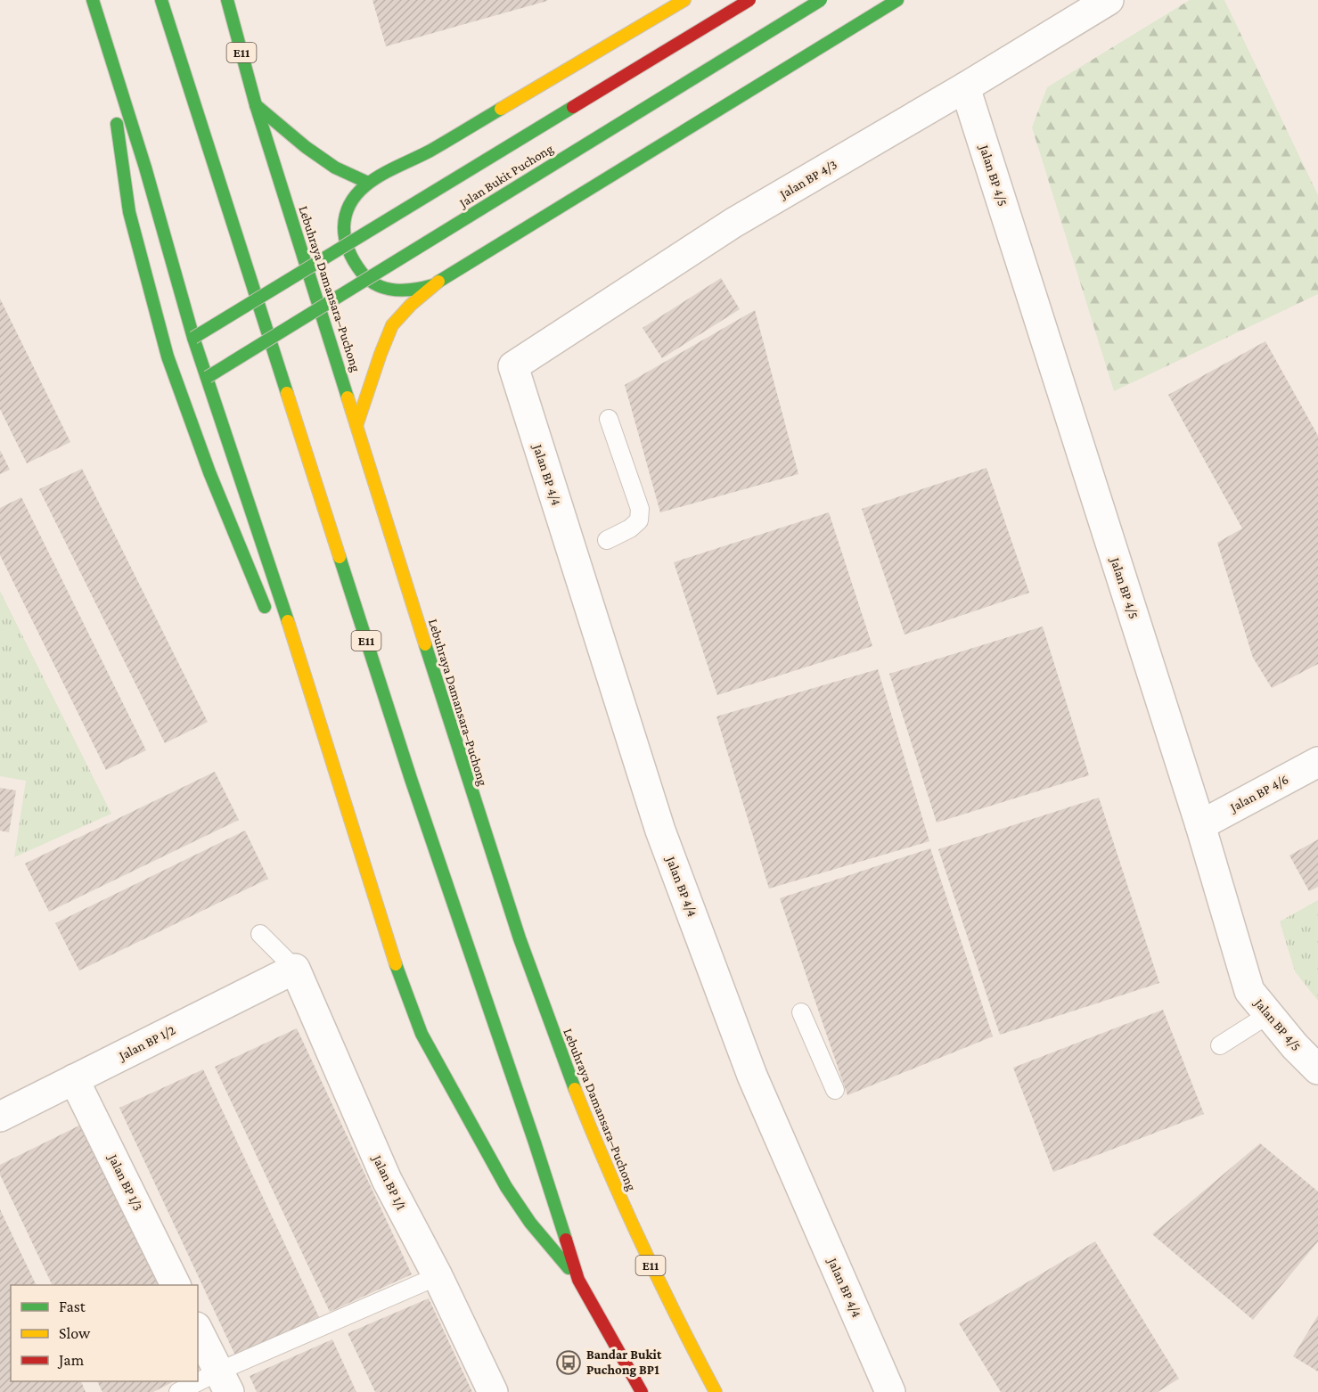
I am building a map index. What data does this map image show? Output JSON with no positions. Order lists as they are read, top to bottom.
{
  "streets": {
    "main road": ["E11", "Jalan Bukit Puchong", "Lebuhraya Damansara–Puchong"],
    "street": [
      "Jalan BP 4/5",
      "Jalan BP 4/3",
      "Jalan BP 4/4",
      "Jalan BP 4/6",
      "Jalan BP 1/2",
      "Jalan BP 1/3",
      "Jalan BP 1/1"
    ]
  },
  "crossings": [
    ["Jalan BP 4/5", "Jalan BP 4/3"],
    ["Jalan BP 4/5", "Jalan BP 4/6"],
    ["Jalan BP 4/3", "Jalan BP 4/4"],
    ["Jalan BP 1/2", "Jalan BP 1/3"],
    ["Jalan BP 1/2", "Jalan BP 1/1"]
  ],
  "places": {
    "bus stop": ["Bandar Bukit Puchong BP1"]
  },
  "legend": ["Fast", "Slow", "Jam"]
}
